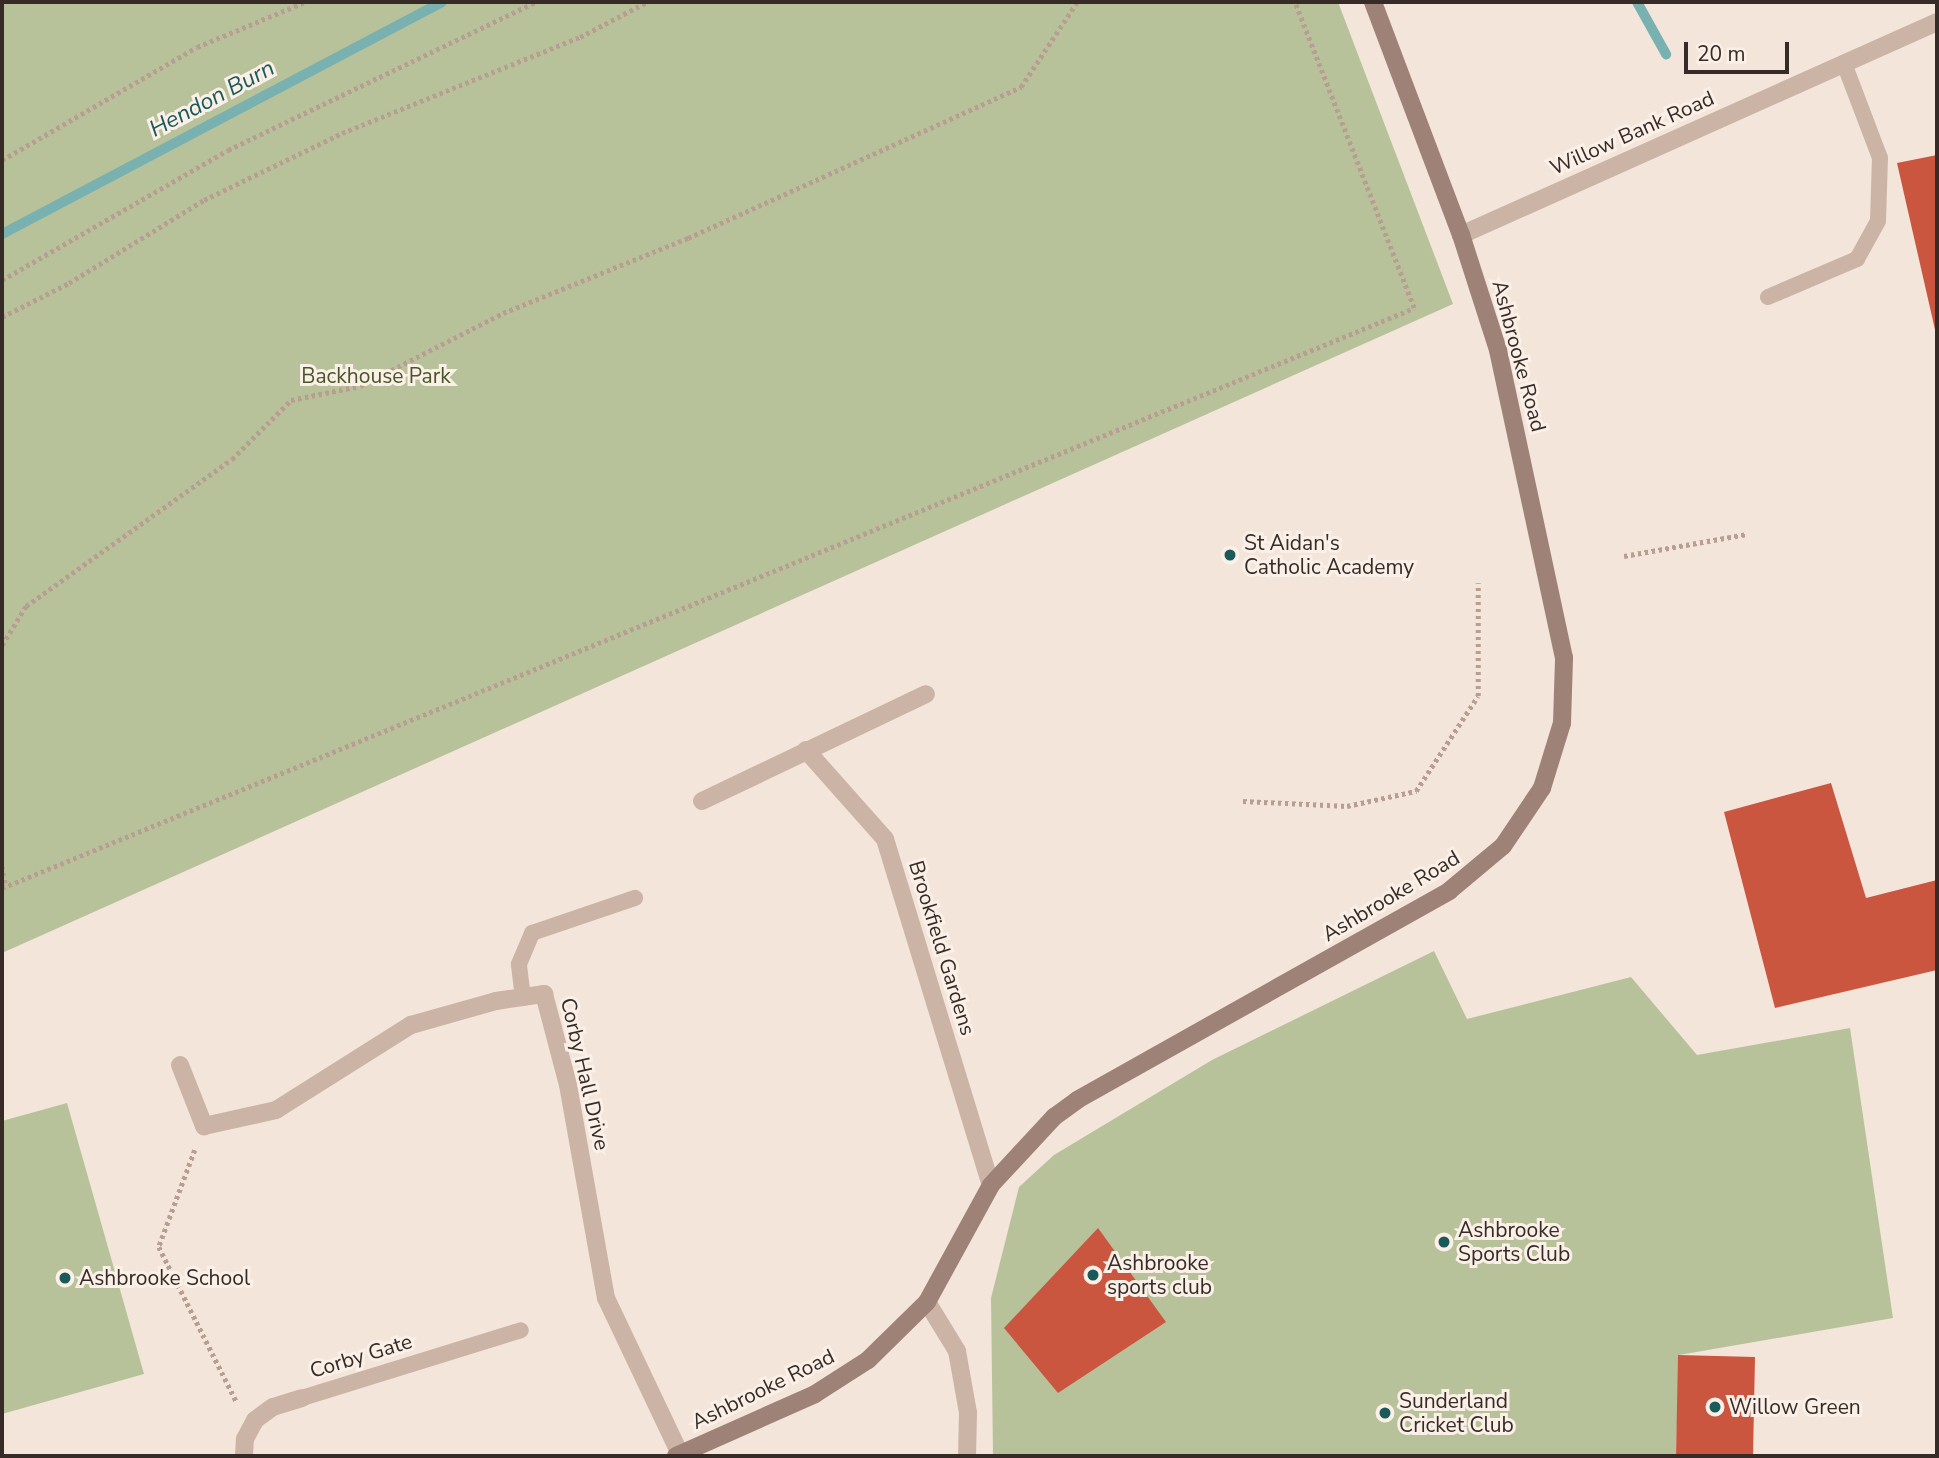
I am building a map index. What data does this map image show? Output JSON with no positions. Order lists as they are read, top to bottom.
{
  "streets": {
    "street": [
      "Willow Bank Road",
      "Ashbrooke Road",
      "Brookfield Gardens",
      "Corby Hall Drive",
      "Corby Gate"
    ]
  },
  "crossings": [
    ["Willow Bank Road", "Ashbrooke Road"],
    ["Ashbrooke Road", "Brookfield Gardens"],
    ["Ashbrooke Road", "Corby Hall Drive"]
  ],
  "water": ["Hendon Burn"],
  "parks": ["Backhouse Park"],
  "places": [
    "St Aidan's Catholic Academy",
    "Ashbrooke Sports Club",
    "Ashbrooke sports club",
    "Ashbrooke School",
    "Willow Green",
    "Sunderland Cricket Club"
  ],
  "scale_bar": "20 m"
}
